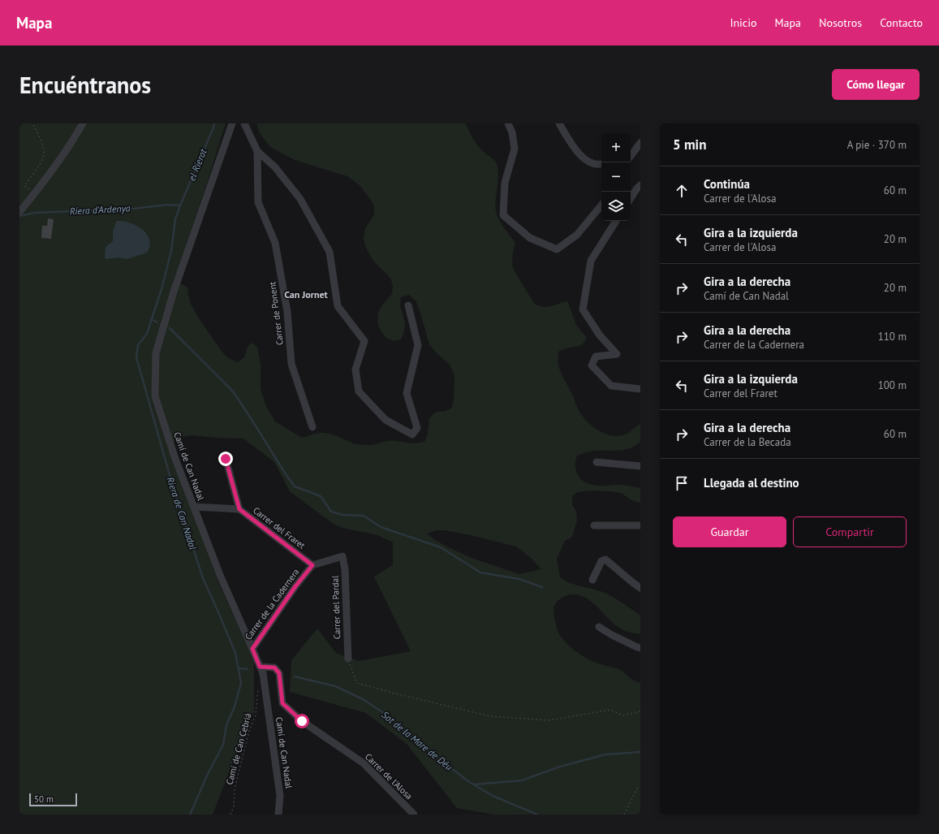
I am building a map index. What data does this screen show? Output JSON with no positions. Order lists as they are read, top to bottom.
{
  "streets": {
    "street": [
      "Carrer de Ponent",
      "Camí de Can Nadal",
      "Carrer del Fraret",
      "Carrer de la Cadernera",
      "Carrer del Pardal",
      "Carrer de l'Alosa"
    ],
    "path": ["Camí de Can Cebriá"]
  },
  "crossings": [
    ["Camí de Can Nadal", "Carrer del Fraret"],
    ["Camí de Can Nadal", "Carrer de la Cadernera"],
    ["Camí de Can Nadal", "Carrer de l'Alosa"],
    ["Carrer del Fraret", "Carrer de la Cadernera"],
    ["Carrer del Fraret", "Carrer del Pardal"],
    ["Carrer de la Cadernera", "Carrer del Pardal"]
  ],
  "districts": ["Can Jornet"],
  "water": [
    "el Rierot",
    "Riera d'Ardenya",
    "Riera de Can Nadal",
    "Sot de la Mare de Déu"
  ],
  "scale_bar": "50 m",
  "page": {
    "header": "Mapa",
    "nav": [
      "Inicio",
      "Mapa",
      "Nosotros",
      "Contacto"
    ],
    "buttons": [
      "Cómo llegar",
      ["Guardar", "Compartir"]
    ],
    "title": "Encuéntranos",
    "heading": ["5 min", "A pie · 370 m"],
    "map_buttons": ["+", "−"],
    "list": [
      ["Continúa", "Carrer de l'Alosa", "60 m"],
      ["Gira a la izquierda", "Carrer de l'Alosa", "20 m"],
      ["Gira a la derecha", "Camí de Can Nadal", "20 m"],
      ["Gira a la derecha", "Carrer de la Cadernera", "110 m"],
      ["Gira a la izquierda", "Carrer del Fraret", "100 m"],
      ["Gira a la derecha", "Carrer de la Becada", "60 m"],
      "Llegada al destino"
    ],
    "scale": "50 m"
  }
}
